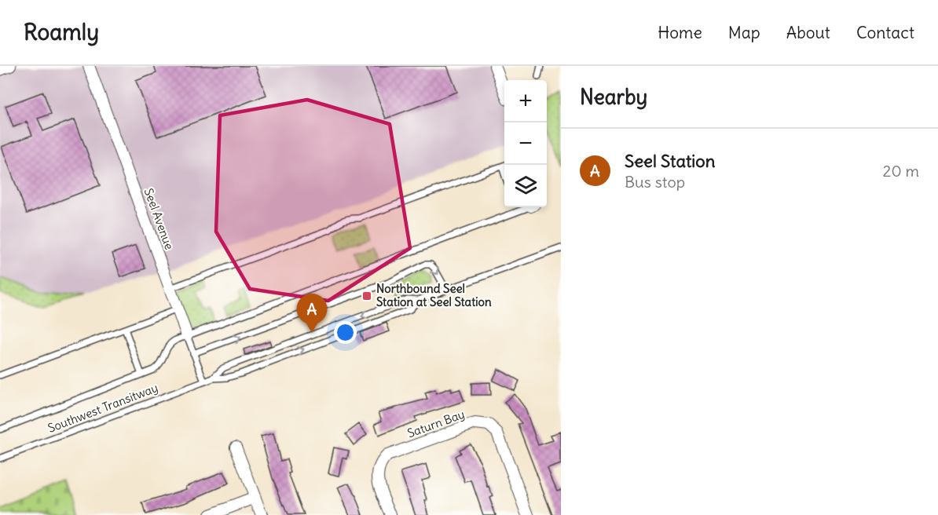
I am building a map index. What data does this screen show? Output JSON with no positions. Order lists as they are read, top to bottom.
{
  "streets": {
    "street": ["Seel Avenue", "Saturn Bay"],
    "lane": ["Southwest Transitway"]
  },
  "crossings": [
    ["Seel Avenue", "Southwest Transitway"]
  ],
  "places": {
    "transit": ["Northbound Seel Station at Seel Station"]
  },
  "page": {
    "header": "Roamly",
    "nav": [
      "Home",
      "Map",
      "About",
      "Contact"
    ],
    "heading": "Nearby",
    "map_buttons": ["+", "−"],
    "list": [
      {
        "mark": "A",
        "name": "Seel Station",
        "note": "Bus stop",
        "value": "20 m"
      }
    ],
    "pins": "A"
  }
}
